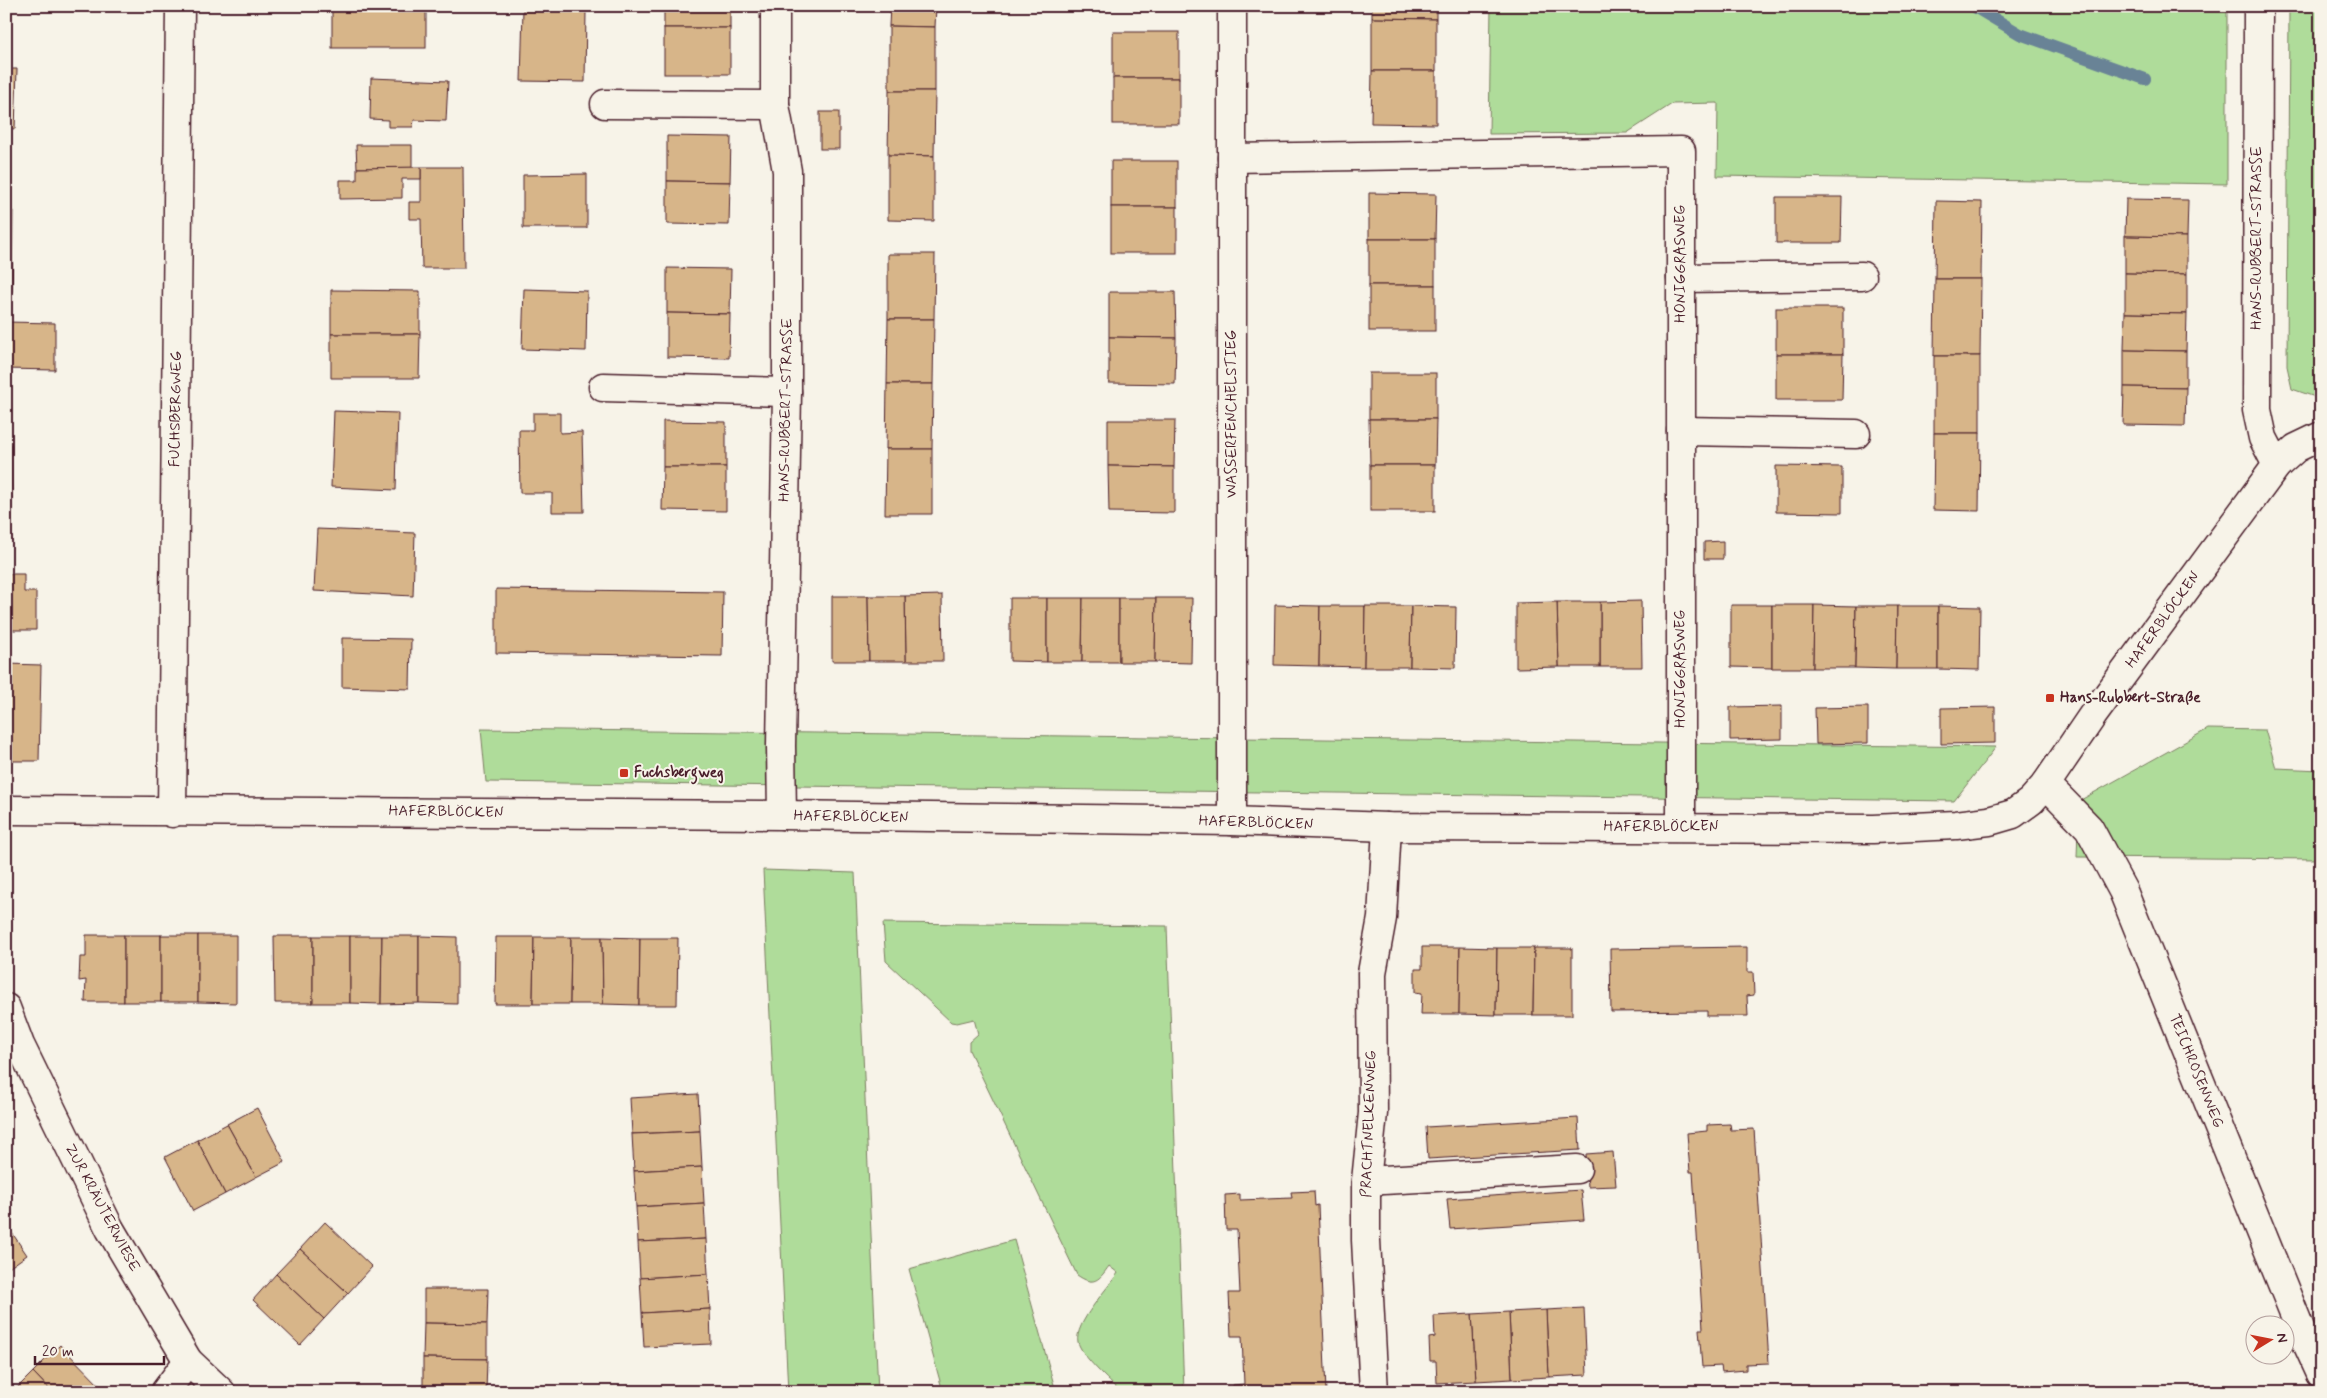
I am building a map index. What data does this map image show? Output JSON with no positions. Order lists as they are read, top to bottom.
{
  "streets": {
    "street": [
      "HANS-RUBBERT-STRASSE",
      "HONIGGRASWEG",
      "FUCHSBERGWEG",
      "WASSERFENCHELSTIEG",
      "HAFERBLÖCKEN",
      "TEICHROSENWEG",
      "PRACHTNELKENWEG",
      "ZUR KRÄUTERWIESE"
    ]
  },
  "crossings": [
    ["HANS-RUBBERT-STRASSE", "HAFERBLÖCKEN"],
    ["HONIGGRASWEG", "WASSERFENCHELSTIEG"],
    ["HONIGGRASWEG", "HAFERBLÖCKEN"],
    ["FUCHSBERGWEG", "HAFERBLÖCKEN"],
    ["WASSERFENCHELSTIEG", "HAFERBLÖCKEN"],
    ["HAFERBLÖCKEN", "TEICHROSENWEG"],
    ["HAFERBLÖCKEN", "PRACHTNELKENWEG"]
  ],
  "places": {
    "transit": ["Hans-Rubbert-Straße", "Fuchsbergweg"]
  },
  "scale_bar": "20 m",
  "north": "right"
}
